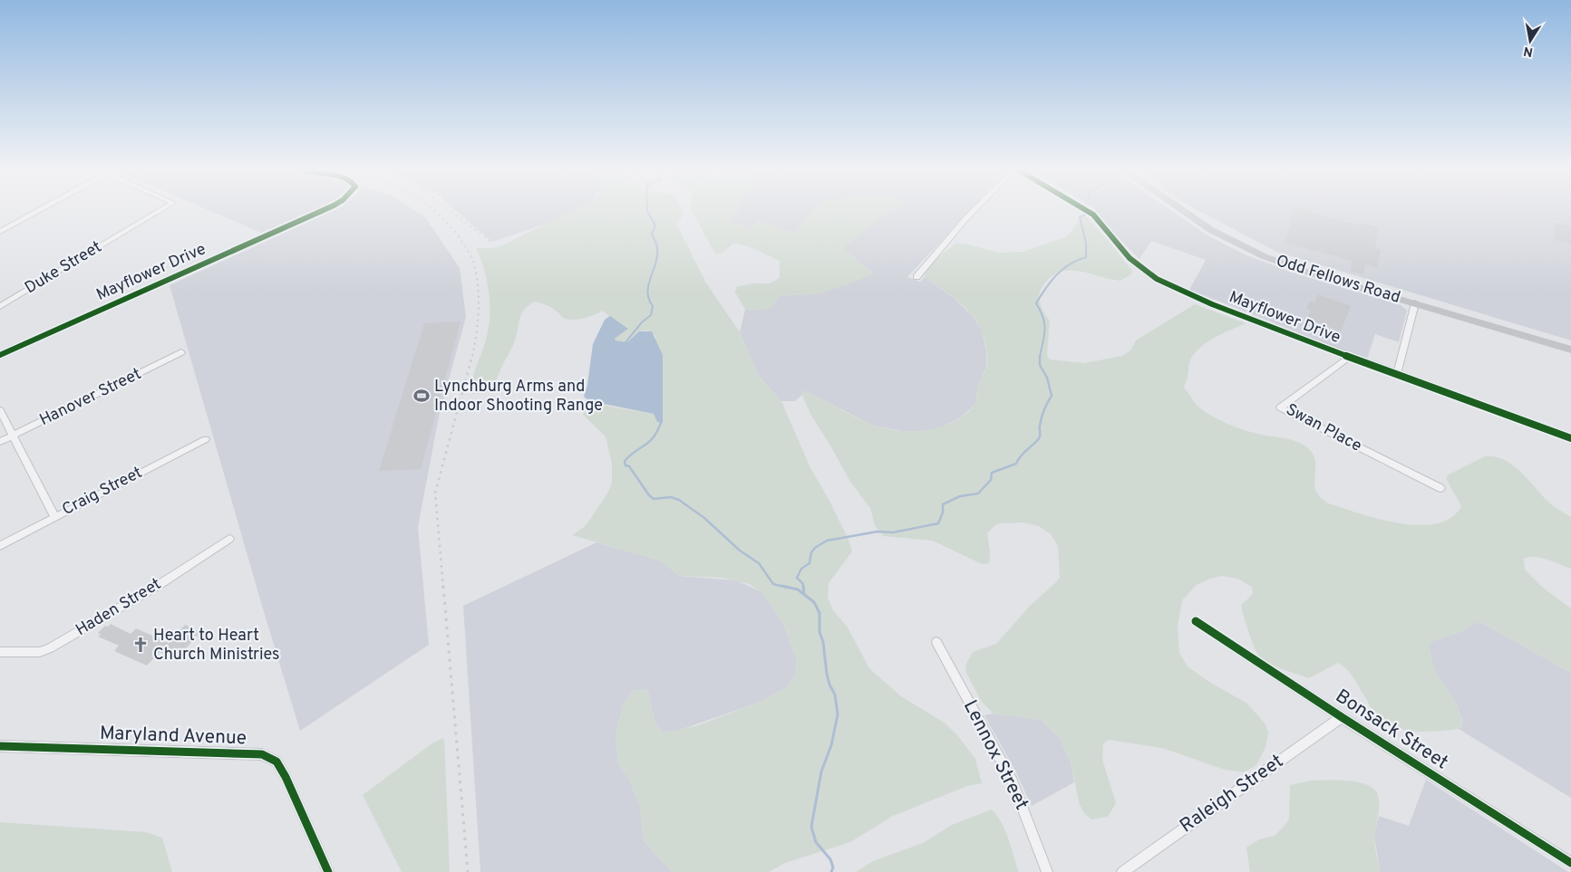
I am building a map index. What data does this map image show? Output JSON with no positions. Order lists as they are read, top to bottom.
{
  "streets": {
    "street": [
      "Duke Street",
      "Mayflower Drive",
      "Odd Fellows Road",
      "Hanover Street",
      "Swan Place",
      "Craig Street",
      "Haden Street",
      "Bonsack Street",
      "Maryland Avenue",
      "Lennox Street",
      "Raleigh Street"
    ]
  },
  "crossings": [
    ["Mayflower Drive", "Swan Place"],
    ["Bonsack Street", "Raleigh Street"]
  ],
  "places": {
    "sports": ["Lynchburg Arms and Indoor Shooting Range"],
    "church": ["Heart to Heart Church Ministries"]
  },
  "north": "bottom"
}
